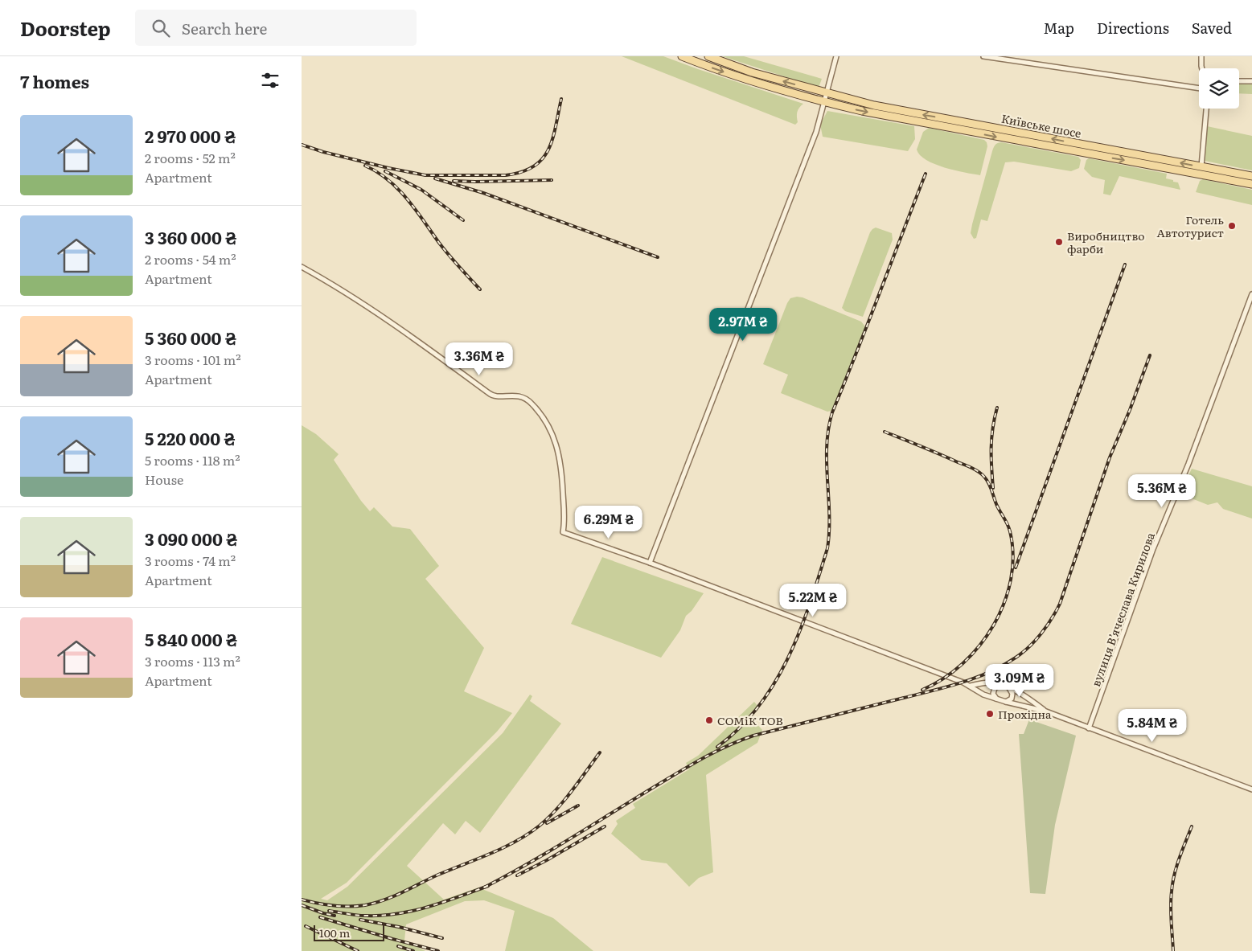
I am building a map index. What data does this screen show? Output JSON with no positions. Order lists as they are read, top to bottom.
{
  "streets": {
    "main road": ["Київське шосе"],
    "street": ["вулиця Вʼячеслава Кирилова"]
  },
  "places": [
    "Готель Автотурист",
    "Виробництво фарби",
    "Прохідна",
    "СОМіК ТОВ"
  ],
  "scale_bar": "100 m",
  "page": {
    "header": "Doorstep",
    "search": "Search here",
    "nav": ["Map", "Directions", "Saved"],
    "heading": "7 homes",
    "list": [
      {
        "name": "2 970 000 ₴",
        "note": "2 rooms · 52 m² · Apartment"
      },
      {
        "name": "3 360 000 ₴",
        "note": "2 rooms · 54 m² · Apartment"
      },
      {
        "name": "5 360 000 ₴",
        "note": "3 rooms · 101 m² · Apartment"
      },
      {
        "name": "5 220 000 ₴",
        "note": "5 rooms · 118 m² · House"
      },
      {
        "name": "3 090 000 ₴",
        "note": "3 rooms · 74 m² · Apartment"
      },
      {
        "name": "5 840 000 ₴",
        "note": "3 rooms · 113 m² · Apartment"
      }
    ],
    "price": [
      "2.97M ₴",
      "3.36M ₴",
      "5.36M ₴",
      "6.29M ₴",
      "5.22M ₴",
      "3.09M ₴",
      "5.84M ₴"
    ],
    "scale": "100 m"
  }
}
